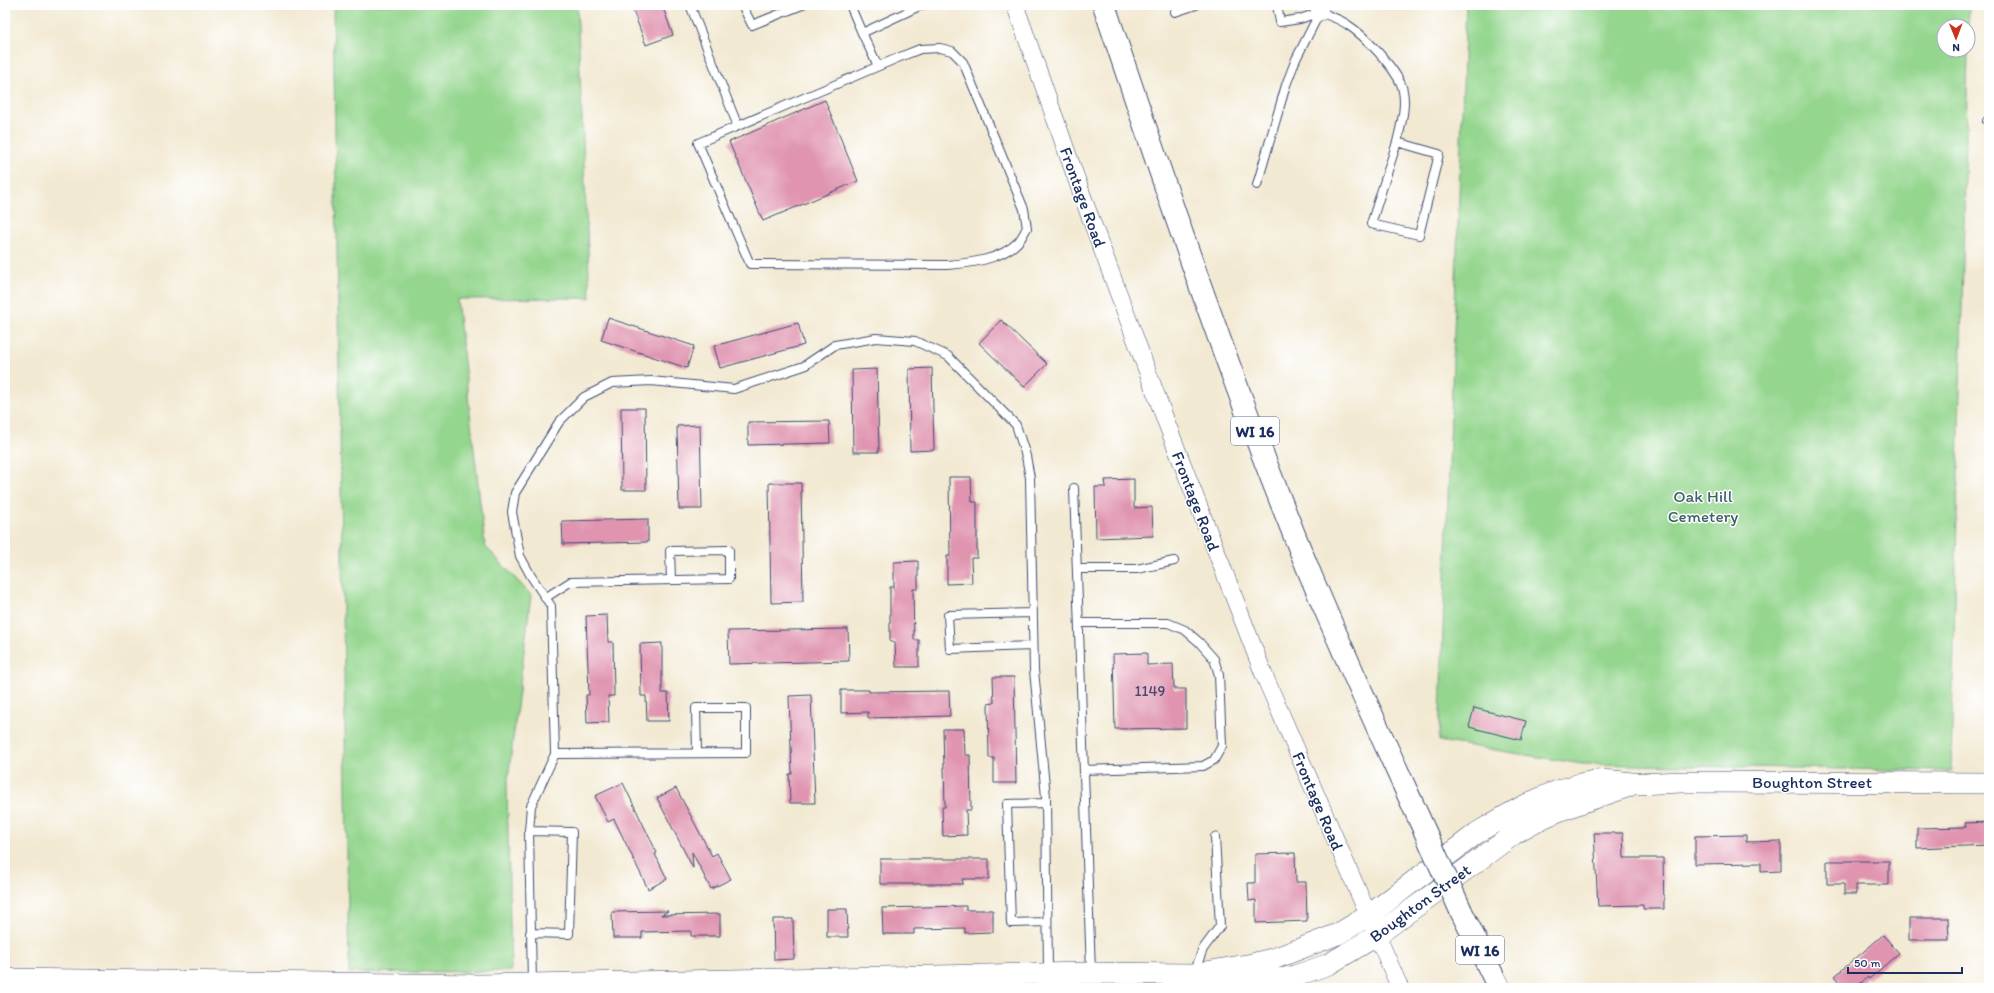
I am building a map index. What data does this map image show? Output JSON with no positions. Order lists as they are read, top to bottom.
{
  "streets": {
    "highway": ["WI 16"],
    "street": ["Frontage Road", "Boughton Street"]
  },
  "crossings": [
    ["Frontage Road", "Boughton Street"]
  ],
  "parks": ["Oak Hill Cemetery"],
  "house_numbers": ["1149"],
  "scale_bar": "50 m",
  "north": "bottom"
}
